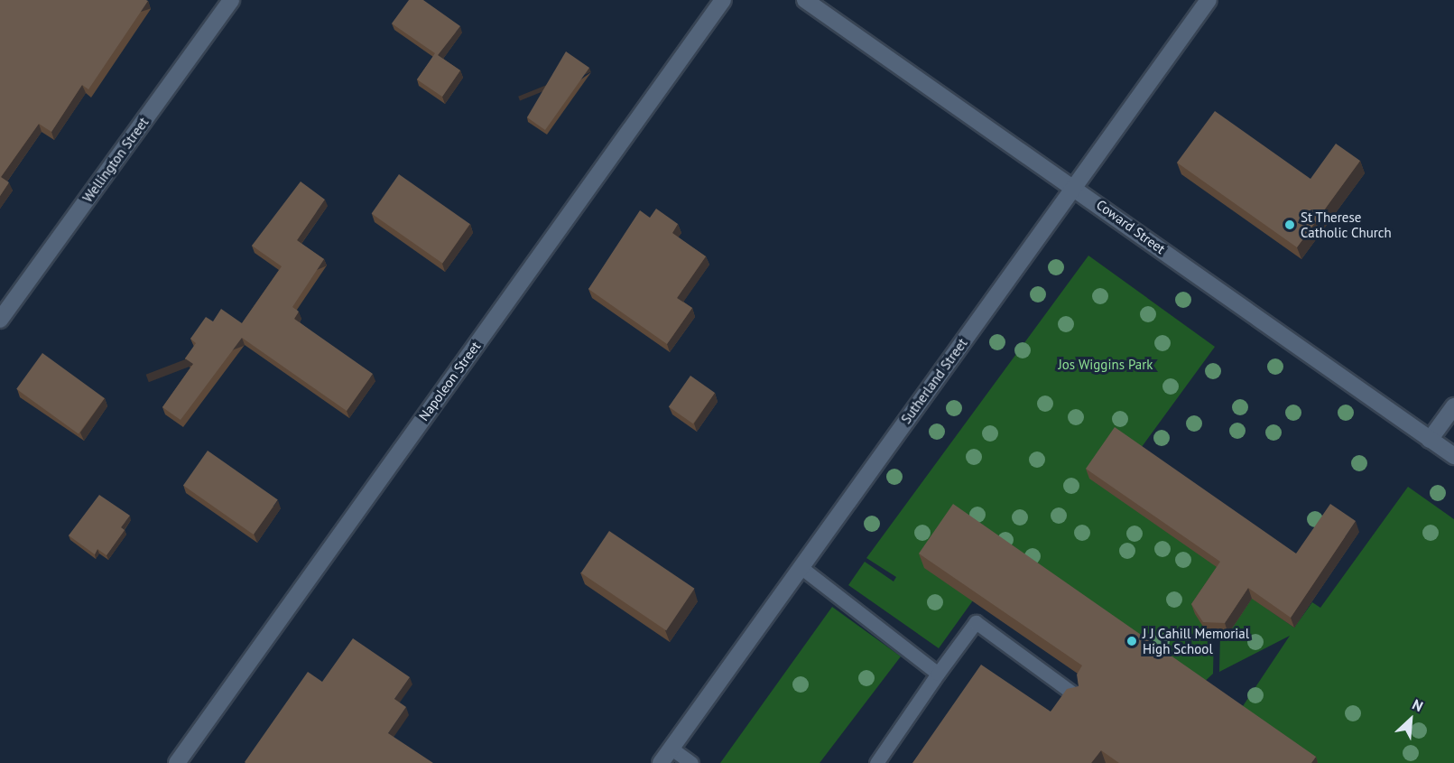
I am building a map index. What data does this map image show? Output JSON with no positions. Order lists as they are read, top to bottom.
{
  "streets": {
    "street": [
      "Wellington Street",
      "Coward Street",
      "Napoleon Street",
      "Sutherland Street"
    ]
  },
  "crossings": [
    ["Coward Street", "Sutherland Street"]
  ],
  "parks": ["Jos Wiggins Park"],
  "places": ["St Therese Catholic Church", "J J Cahill Memorial High School"],
  "north": "top right"
}
